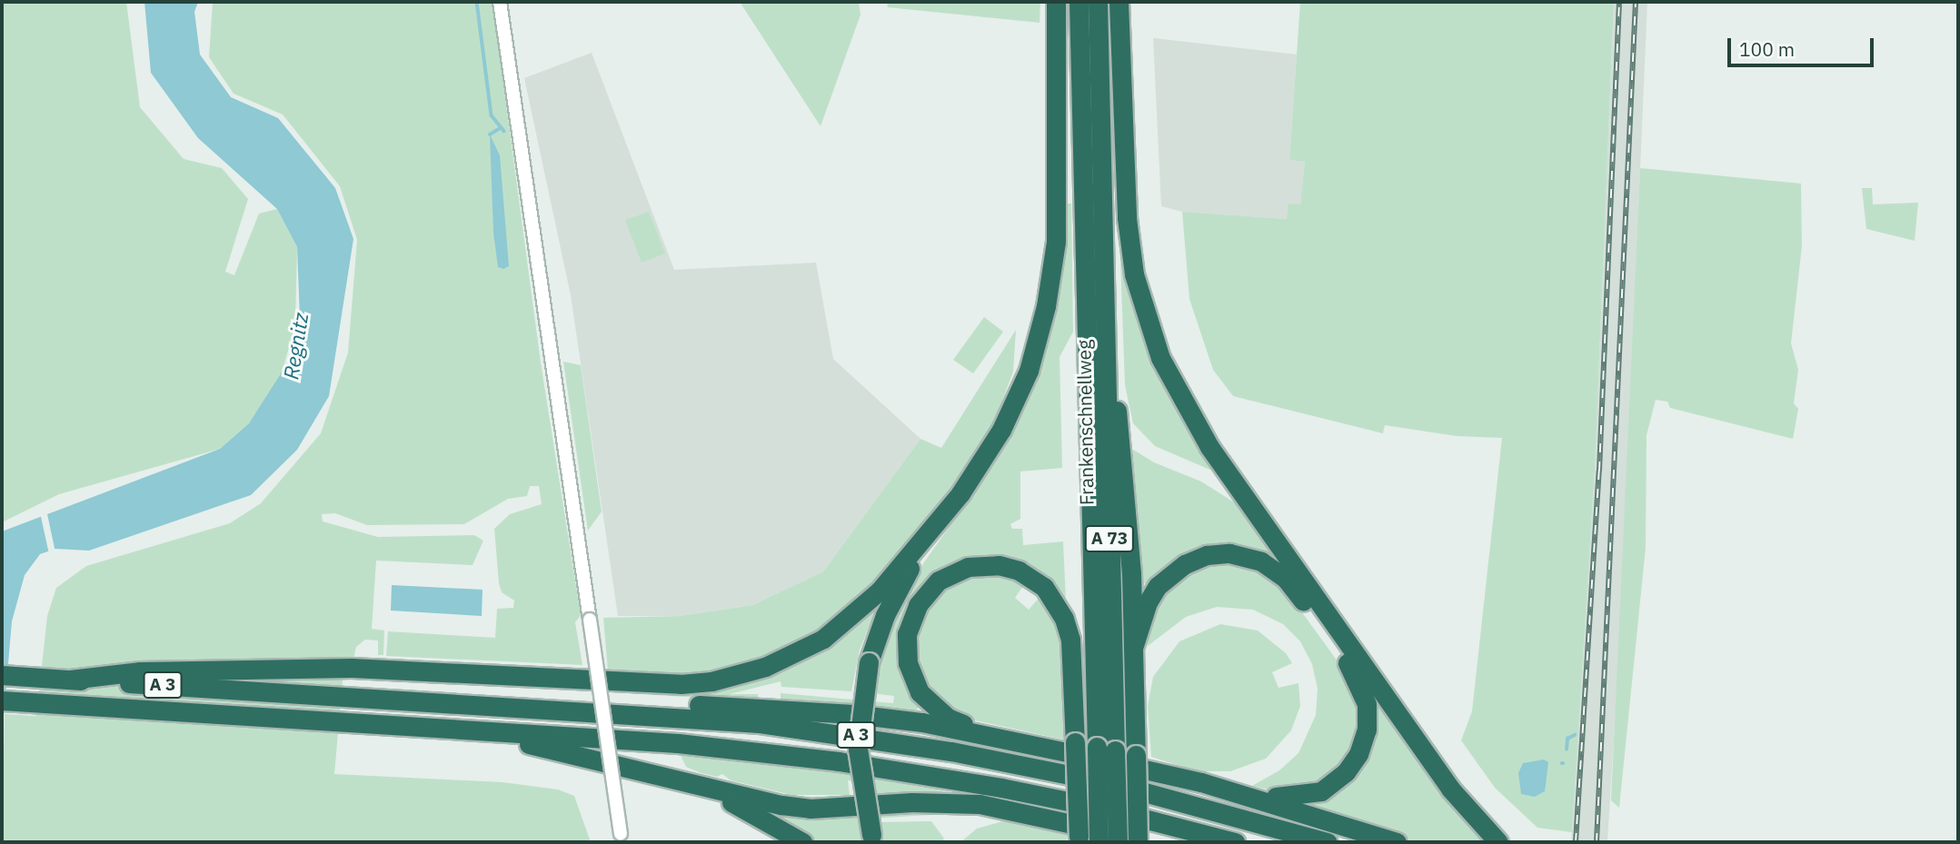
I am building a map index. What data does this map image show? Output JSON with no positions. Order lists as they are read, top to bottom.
{
  "streets": {
    "highway": ["Frankenschnellweg", "A 73", "A 3"]
  },
  "water": ["Regnitz"],
  "scale_bar": "100 m"
}
